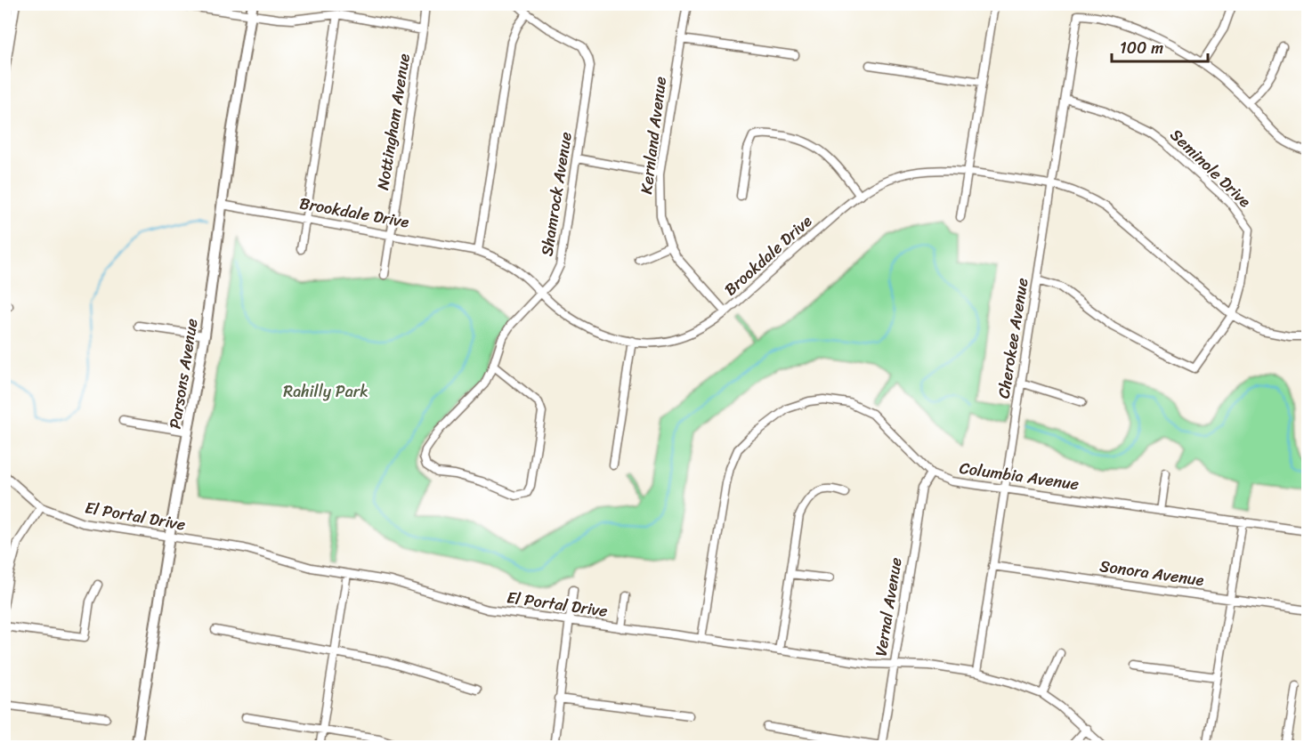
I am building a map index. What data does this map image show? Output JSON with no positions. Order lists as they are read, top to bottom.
{
  "streets": {
    "street": [
      "Nottingham Avenue",
      "Kernland Avenue",
      "Seminole Drive",
      "Shamrock Avenue",
      "Brookdale Drive",
      "Cherokee Avenue",
      "Parsons Avenue",
      "Columbia Avenue",
      "El Portal Drive",
      "Sonora Avenue",
      "Vernal Avenue"
    ]
  },
  "crossings": [
    ["Nottingham Avenue", "Brookdale Drive"],
    ["Kernland Avenue", "Brookdale Drive"],
    ["Seminole Drive", "Brookdale Drive"],
    ["Seminole Drive", "Cherokee Avenue"],
    ["Shamrock Avenue", "Brookdale Drive"],
    ["Brookdale Drive", "Cherokee Avenue"],
    ["Brookdale Drive", "Parsons Avenue"],
    ["Cherokee Avenue", "Columbia Avenue"],
    ["Cherokee Avenue", "El Portal Drive"],
    ["Cherokee Avenue", "Sonora Avenue"],
    ["Parsons Avenue", "El Portal Drive"],
    ["Columbia Avenue", "El Portal Drive"],
    ["Columbia Avenue", "Vernal Avenue"],
    ["El Portal Drive", "Vernal Avenue"]
  ],
  "parks": ["Rahilly Park"],
  "scale_bar": "100 m"
}
